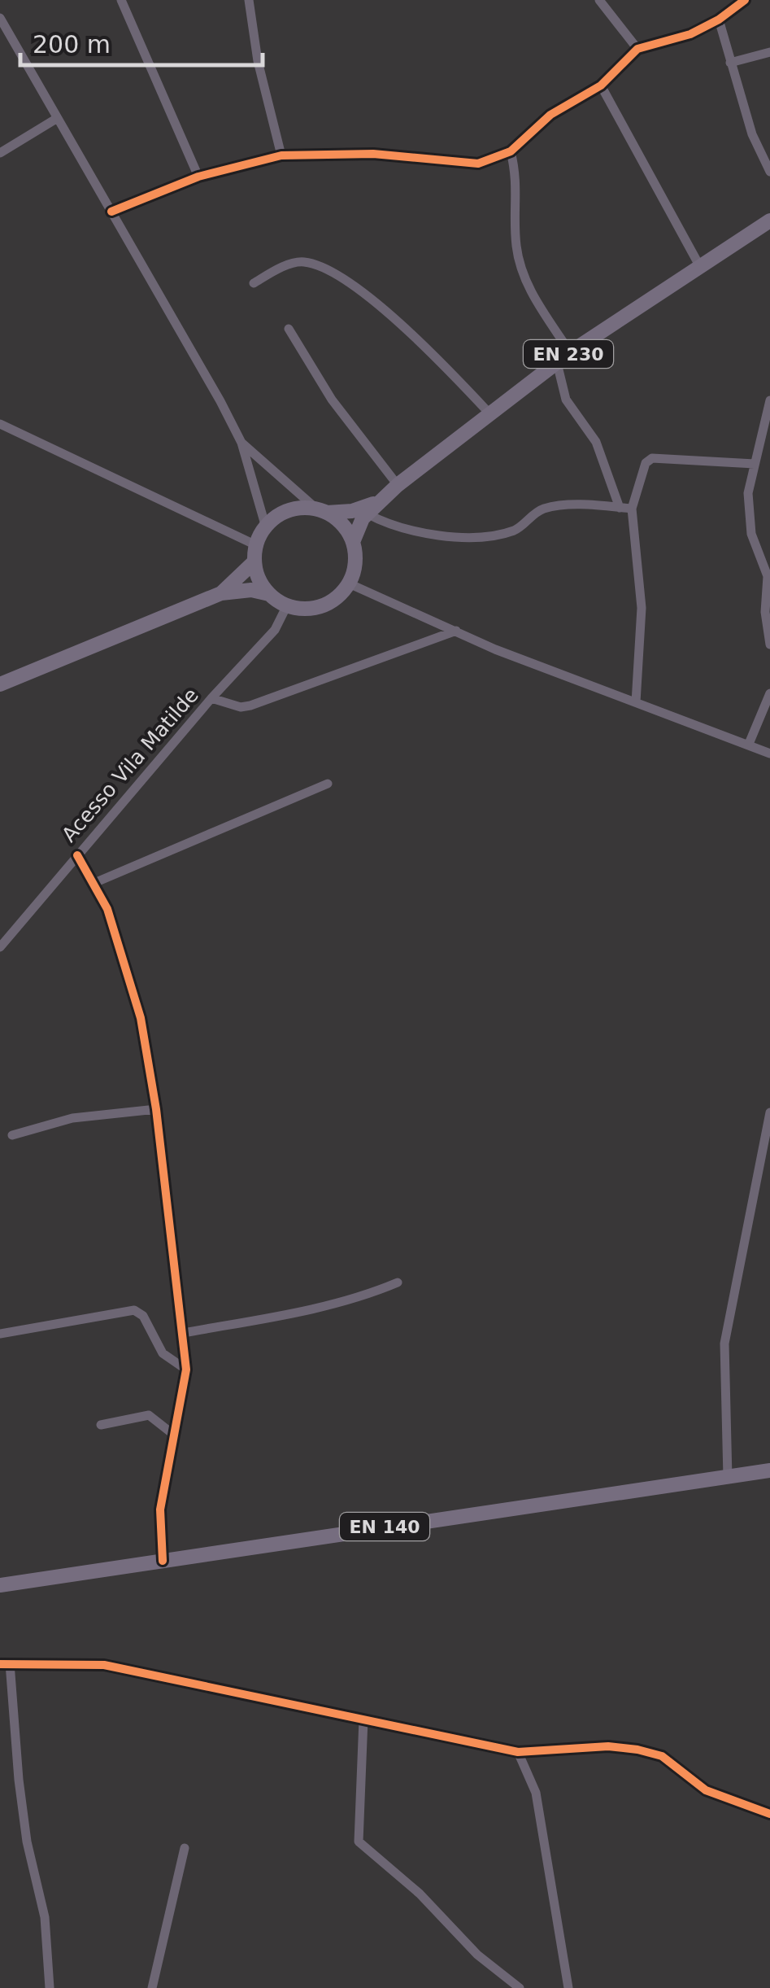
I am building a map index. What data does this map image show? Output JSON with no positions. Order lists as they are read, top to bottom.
{
  "streets": {
    "main road": ["EN 230", "EN 140"],
    "street": ["Acesso Vila Matilde"]
  },
  "crossings": [
    ["EN 230", "Acesso Vila Matilde"]
  ],
  "scale_bar": "200 m"
}
